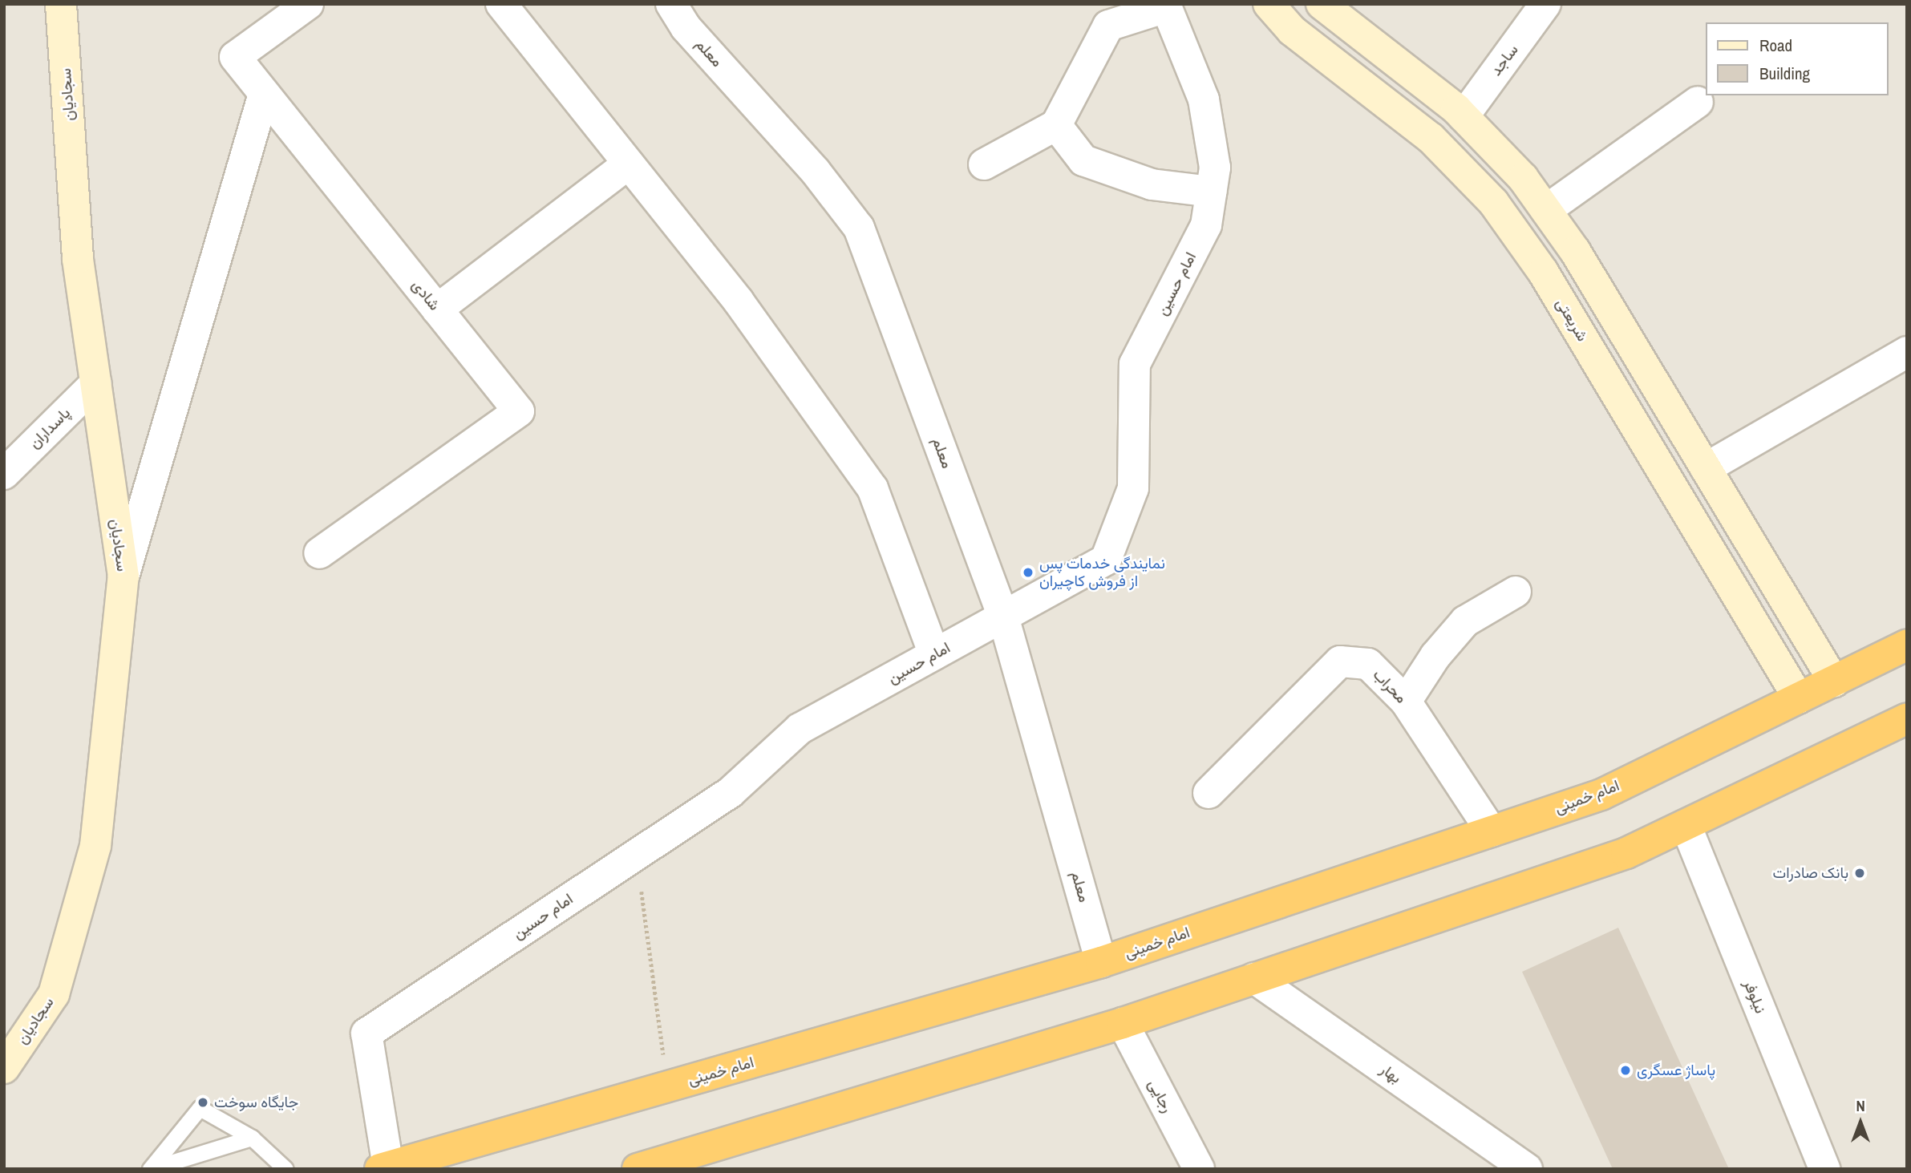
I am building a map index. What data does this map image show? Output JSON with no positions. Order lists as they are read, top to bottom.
{
  "streets": {
    "highway": ["امام خمینی"],
    "street": [
      "معلم",
      "ساجد",
      "سجادیان",
      "امام حسین",
      "شادی",
      "شریعتی",
      "پاسداران",
      "محراب",
      "نیلوفر",
      "بهار",
      "رجایی"
    ]
  },
  "crossings": [
    ["معلم", "امام حسین"],
    ["معلم", "امام خمینی"],
    ["سجادیان", "پاسداران"],
    ["امام حسین", "امام خمینی"],
    ["شریعتی", "امام خمینی"],
    ["محراب", "امام خمینی"]
  ],
  "places": [
    "نمایندگی خدمات پس از فروش کاچیران",
    "بانک صادرات",
    "پاساژ عسگری",
    "جایگاه سوخت"
  ],
  "legend": ["Road", "Building"],
  "north": "top"
}
